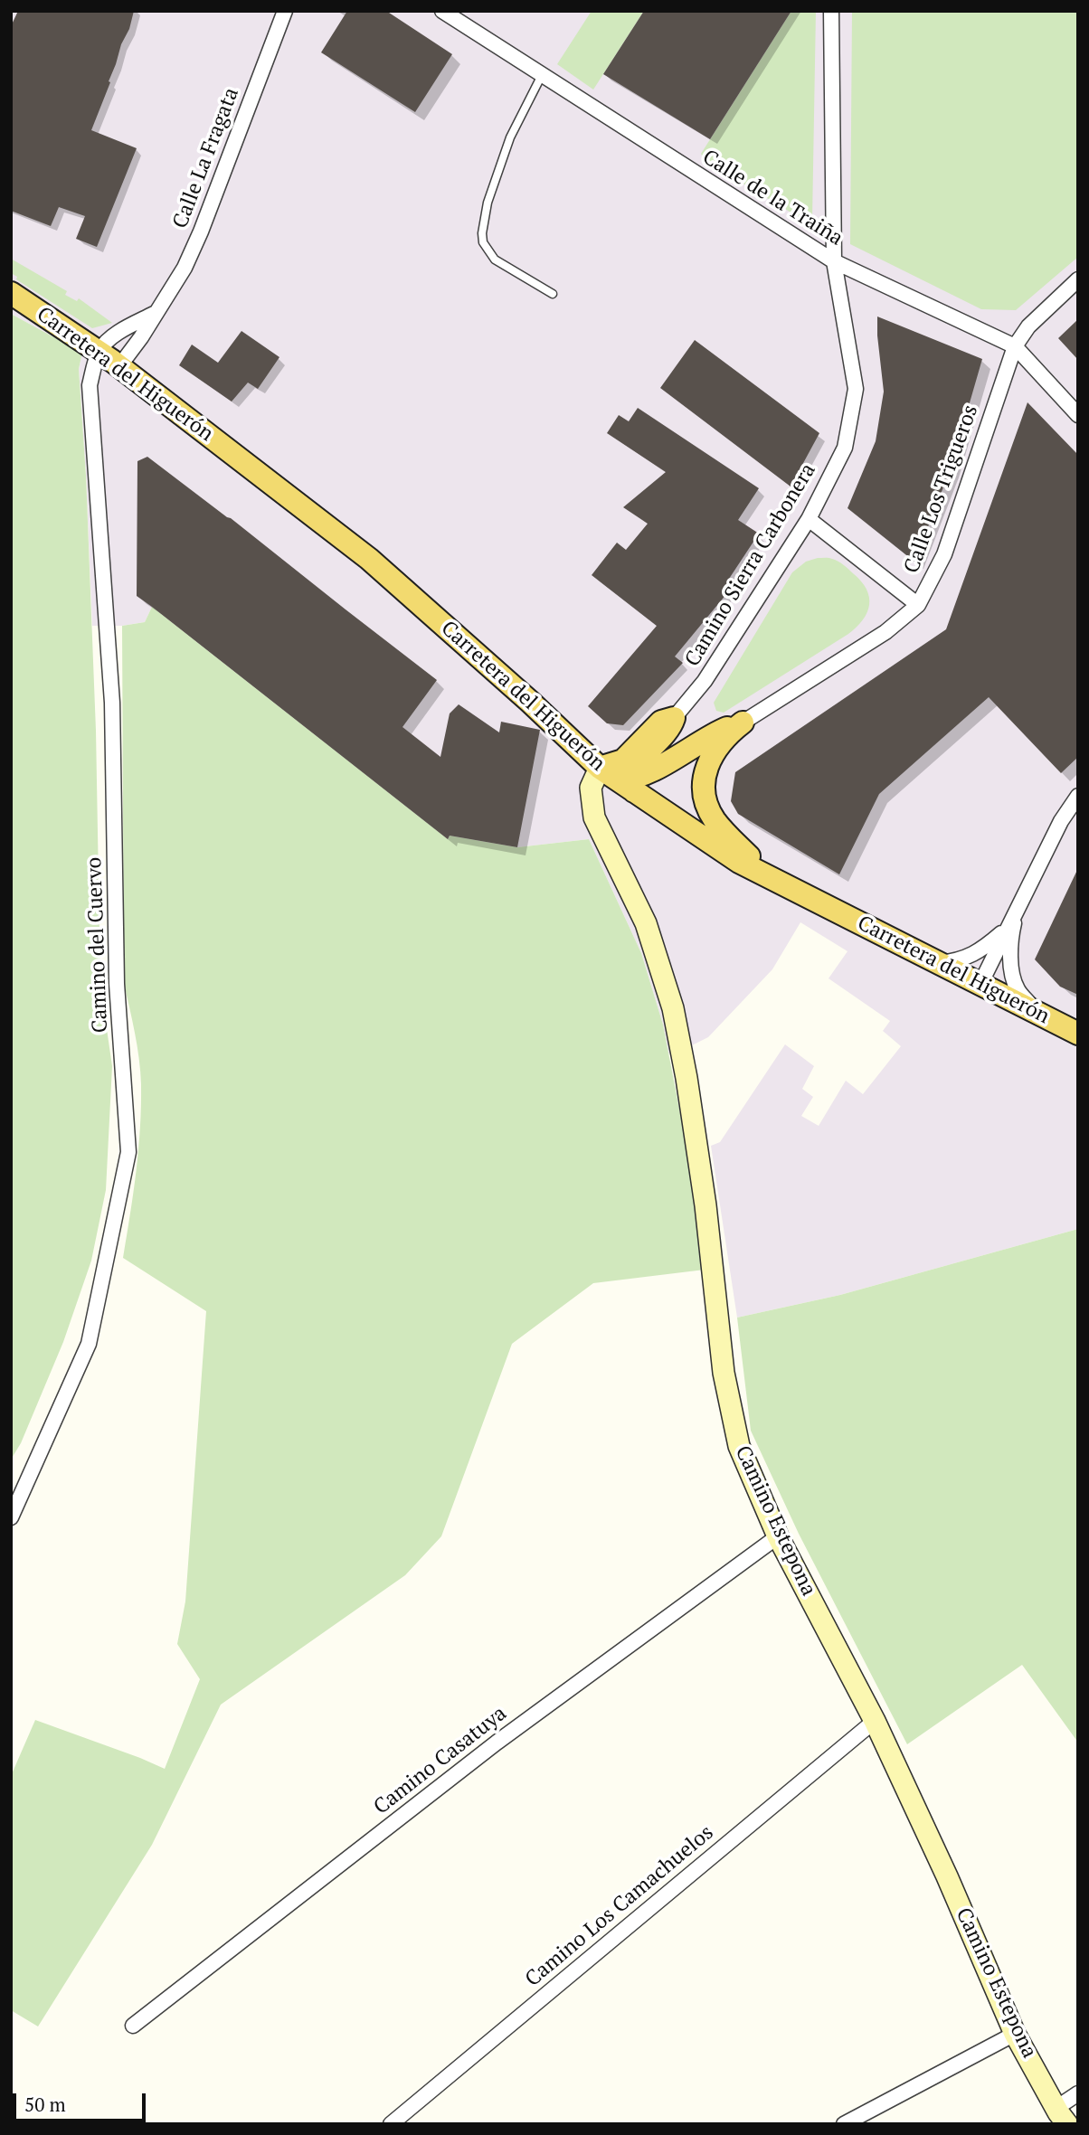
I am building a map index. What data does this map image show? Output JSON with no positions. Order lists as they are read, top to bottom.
{
  "streets": {
    "main road": ["Carretera del Higuerón", "Camino Estepona"],
    "street": [
      "Calle La Fragata",
      "Calle de la Traiña",
      "Calle Los Trigueros",
      "Camino Sierra Carbonera",
      "Camino del Cuervo",
      "Camino Casatuya",
      "Camino Los Camachuelos"
    ]
  },
  "crossings": [
    ["Calle La Fragata", "Carretera del Higuerón"],
    ["Calle La Fragata", "Camino del Cuervo"],
    ["Calle de la Traiña", "Calle Los Trigueros"],
    ["Calle de la Traiña", "Camino Sierra Carbonera"],
    ["Carretera del Higuerón", "Camino del Cuervo"],
    ["Carretera del Higuerón", "Camino Estepona"],
    ["Camino Estepona", "Camino Casatuya"],
    ["Camino Estepona", "Camino Los Camachuelos"]
  ],
  "scale_bar": "50 m"
}
